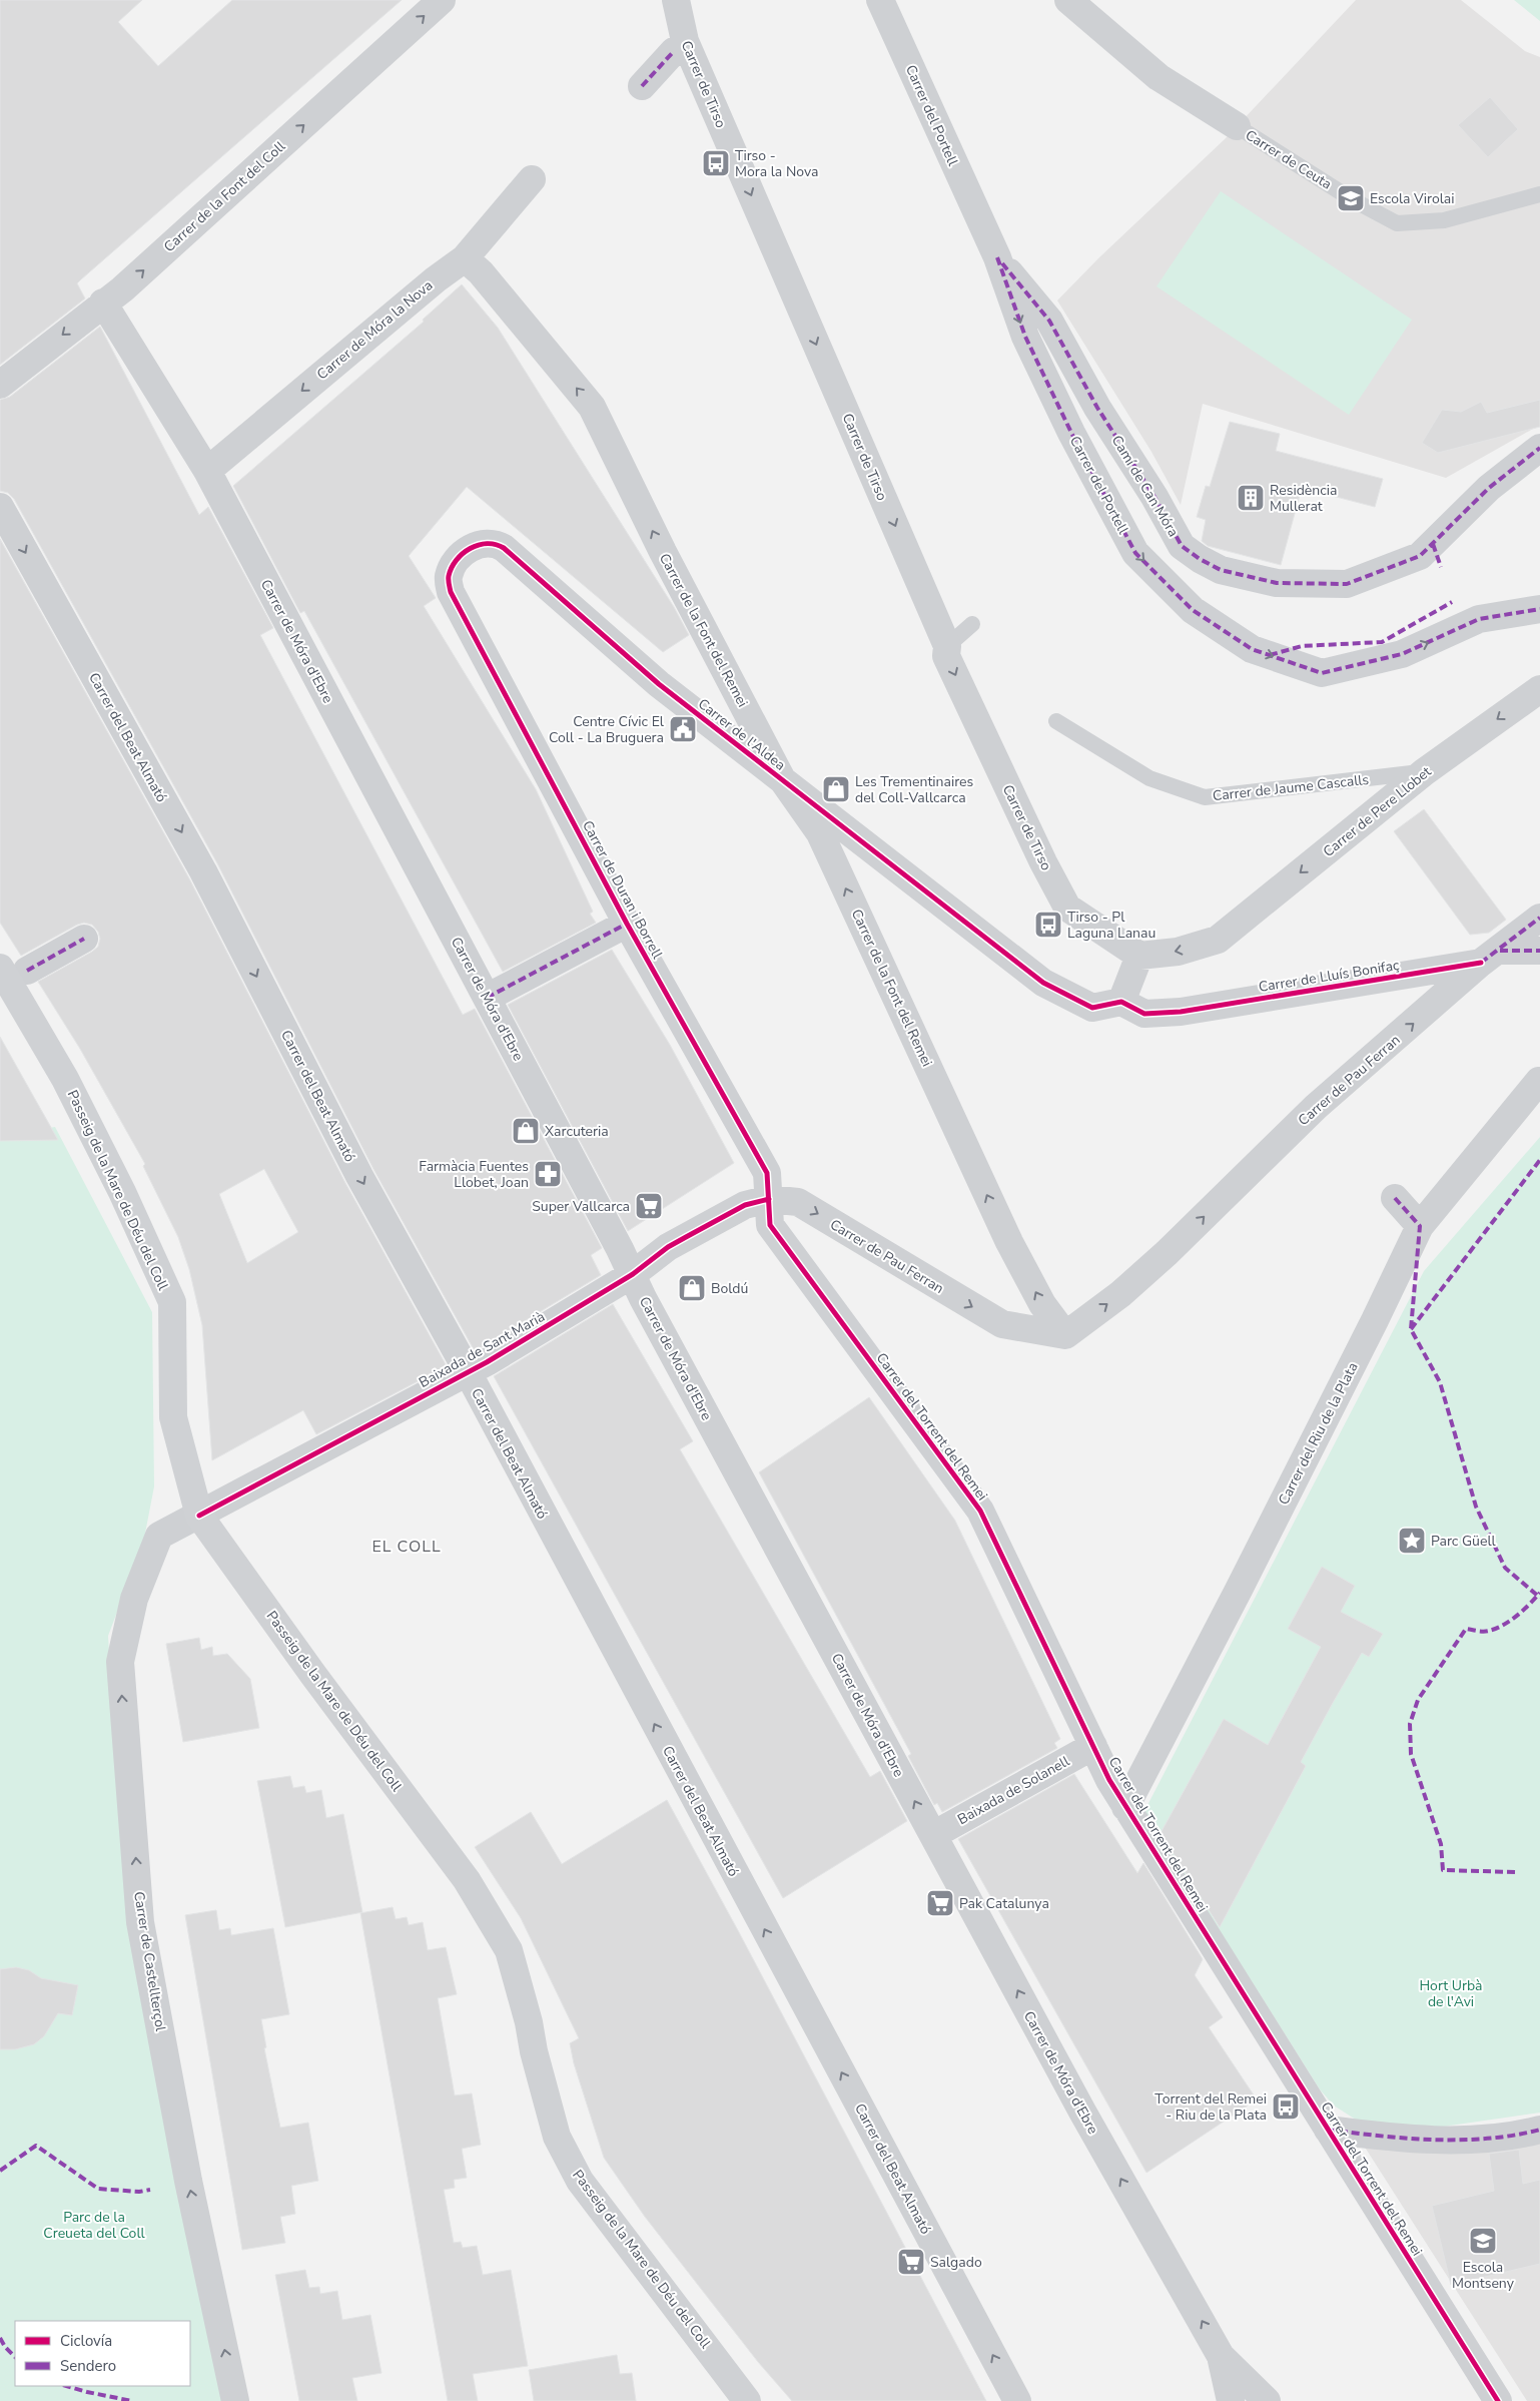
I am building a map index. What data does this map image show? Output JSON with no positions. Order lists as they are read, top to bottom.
{
  "streets": {
    "street": [
      "Carrer de Tirso",
      "Carrer del Portell",
      "Carrer de Ceuta",
      "Carrer de la Font del Coll",
      "Carrer de Móra la Nova",
      "Camí de Can Móra",
      "Carrer de la Font del Remei",
      "Carrer de Móra d'Ebre",
      "Carrer de l'Aldea",
      "Carrer del Beat Almató",
      "Carrer de Pere Llobet",
      "Carrer de Duran i Borrell",
      "Carrer de Lluís Bonifaç",
      "Carrer de Pau Ferran",
      "Passeig de la Mare de Déu del Coll",
      "Baixada de Sant Marià",
      "Carrer del Torrent del Remei",
      "Carrer del Riu de la Plata",
      "Baixada de Solanell",
      "Carrer de Castellterçol"
    ],
    "lane": ["Carrer de Jaume Cascalls"]
  },
  "crossings": [
    ["Carrer de Tirso", "Carrer de Pere Llobet"],
    ["Carrer del Portell", "Camí de Can Móra"],
    ["Carrer de la Font del Coll", "Carrer de Móra d'Ebre"],
    ["Carrer de Móra la Nova", "Carrer de la Font del Remei"],
    ["Carrer de Móra la Nova", "Carrer de Móra d'Ebre"],
    ["Carrer de la Font del Remei", "Carrer de l'Aldea"],
    ["Carrer de la Font del Remei", "Carrer de Pau Ferran"],
    ["Carrer de Móra d'Ebre", "Baixada de Sant Marià"],
    ["Carrer de Móra d'Ebre", "Baixada de Solanell"],
    ["Carrer de l'Aldea", "Carrer de Duran i Borrell"],
    ["Carrer de l'Aldea", "Carrer de Lluís Bonifaç"],
    ["Carrer del Beat Almató", "Baixada de Sant Marià"],
    ["Carrer de Jaume Cascalls", "Carrer de Pere Llobet"],
    ["Carrer de Duran i Borrell", "Carrer de Pau Ferran"],
    ["Carrer de Duran i Borrell", "Baixada de Sant Marià"],
    ["Carrer de Duran i Borrell", "Carrer del Torrent del Remei"],
    ["Carrer de Lluís Bonifaç", "Carrer de Pau Ferran"],
    ["Carrer de Pau Ferran", "Baixada de Sant Marià"],
    ["Carrer de Pau Ferran", "Carrer del Torrent del Remei"],
    ["Passeig de la Mare de Déu del Coll", "Baixada de Sant Marià"],
    ["Passeig de la Mare de Déu del Coll", "Carrer de Castellterçol"],
    ["Baixada de Sant Marià", "Carrer del Torrent del Remei"],
    ["Baixada de Sant Marià", "Carrer de Castellterçol"],
    ["Carrer del Torrent del Remei", "Carrer del Riu de la Plata"],
    ["Carrer del Torrent del Remei", "Baixada de Solanell"]
  ],
  "one_way": [
    "Carrer de Tirso",
    "Carrer del Portell",
    "Carrer de Móra la Nova",
    "Carrer de la Font del Remei",
    "Carrer de Móra d'Ebre",
    "Carrer de Pere Llobet",
    "Carrer de Pau Ferran",
    "Carrer de Castellterçol"
  ],
  "districts": ["EL COLL"],
  "parks": ["Hort Urbà de l'Avi", "Parc de la Creueta del Coll"],
  "places": {
    "bus stop": ["Tirso - Mora la Nova", "Tirso - Pl Laguna Lanau", "Torrent del Remei - Riu de la Plata"],
    "school or university": ["Escola Virolai", "Escola Montseny"],
    "building": ["Residència Mullerat"],
    "public building": ["Centre Cívic El Coll - La Bruguera"],
    "shop": ["Les Trementinaires del Coll-Vallcarca", "Xarcuteria", "Boldú"],
    "pharmacy": ["Farmàcia Fuentes Llobet, Joan"],
    "supermarket": ["Super Vallcarca", "Pak Catalunya", "Salgado"],
    "place": ["Parc Güell"]
  },
  "legend": ["Ciclovía", "Sendero"]
}
